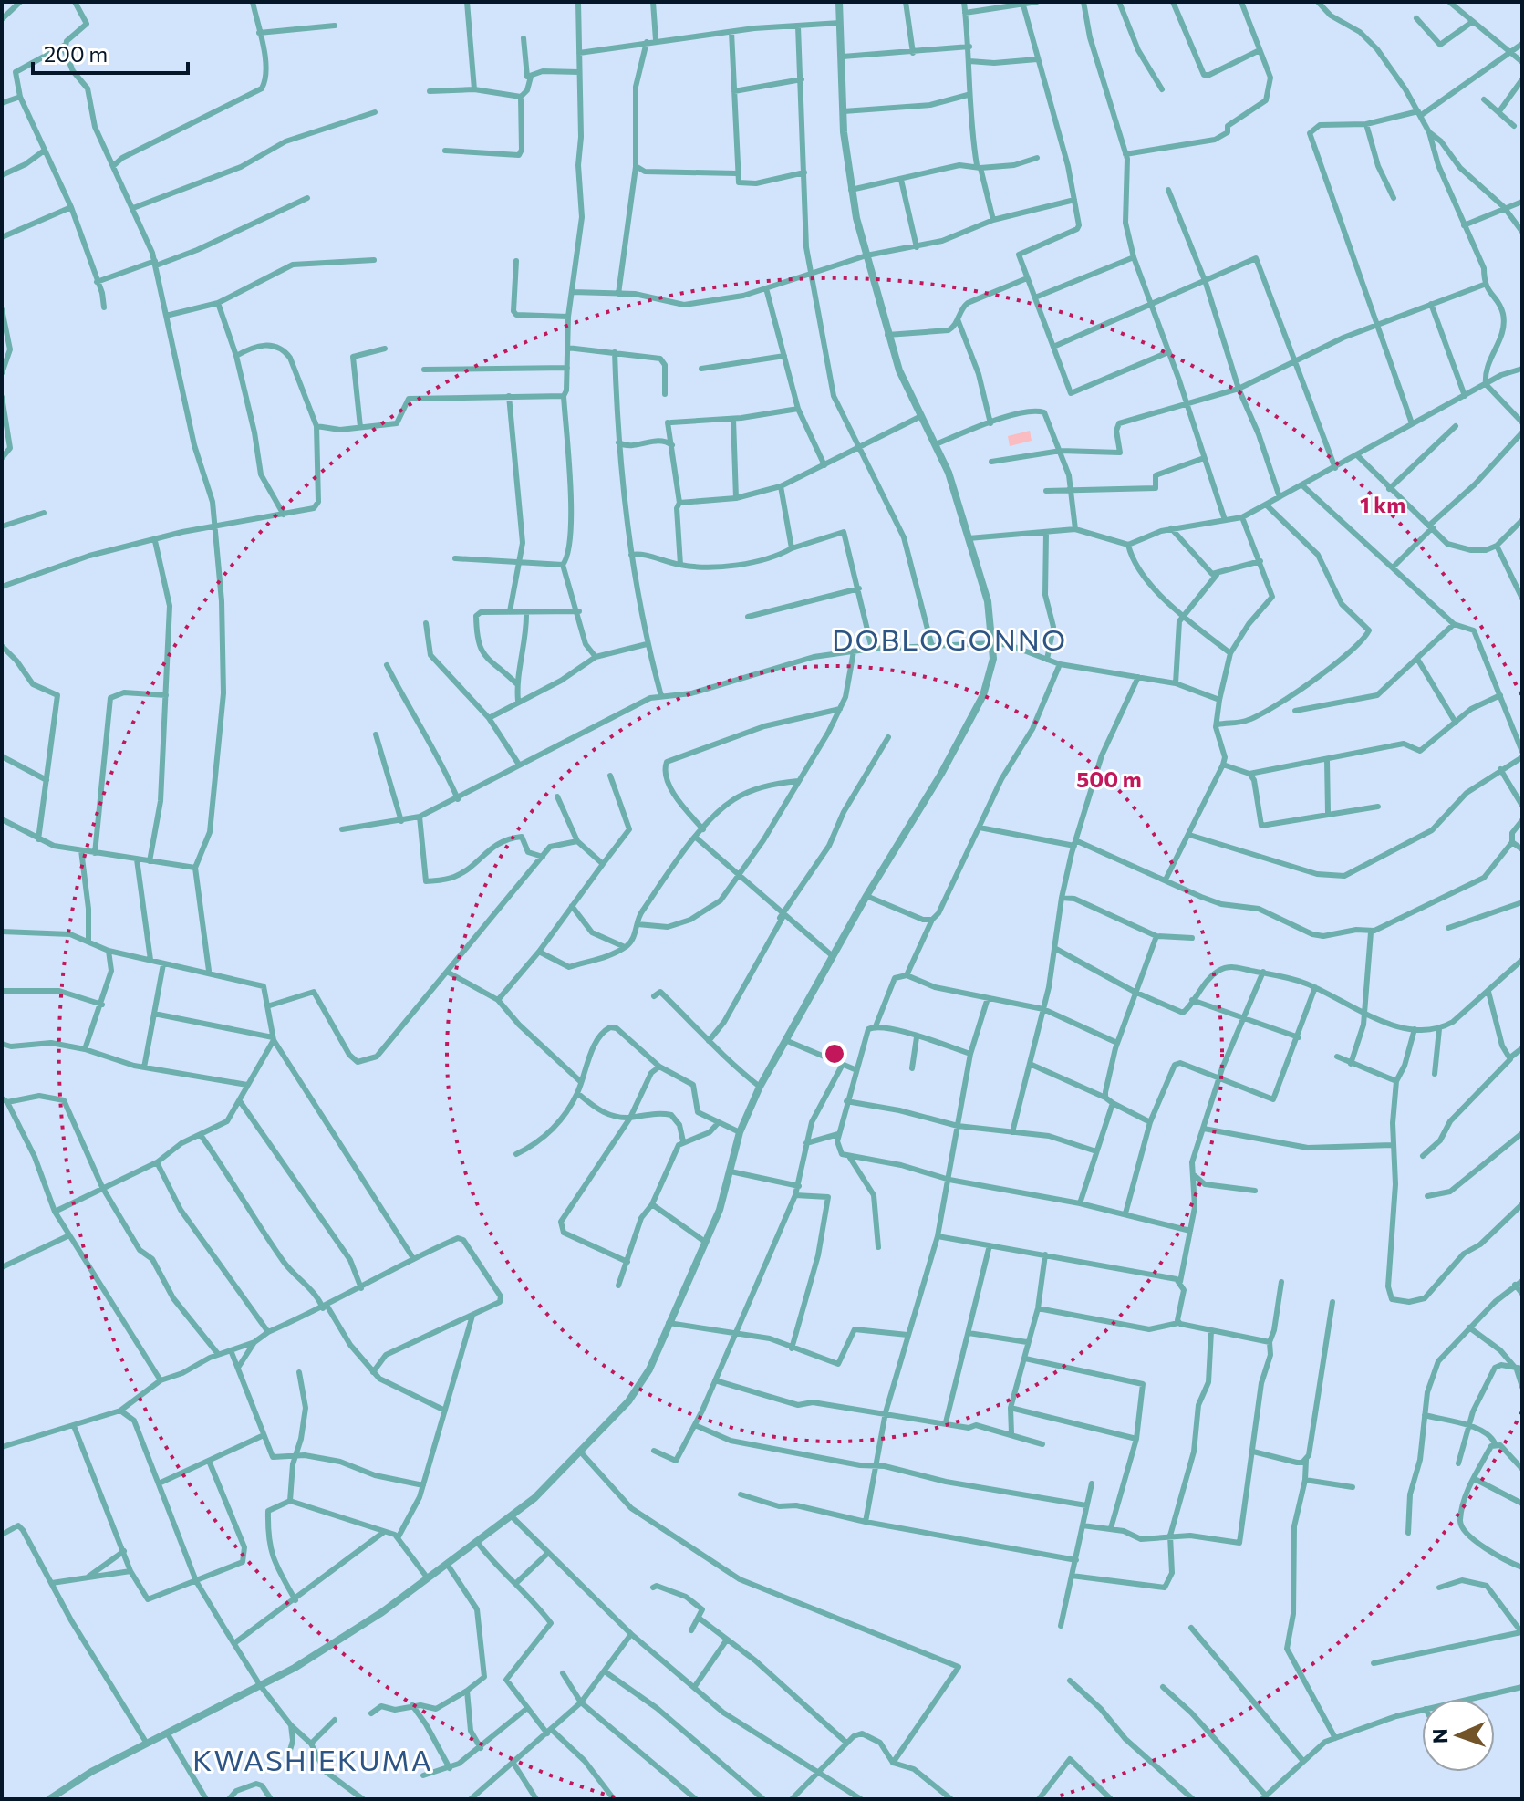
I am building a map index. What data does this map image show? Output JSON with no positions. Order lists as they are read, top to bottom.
{
  "districts": ["DOBLOGONNO", "KWASHIEKUMA"],
  "scale_bar": "200 m",
  "north": "left",
  "rings": ["1 km", "500 m"]
}
